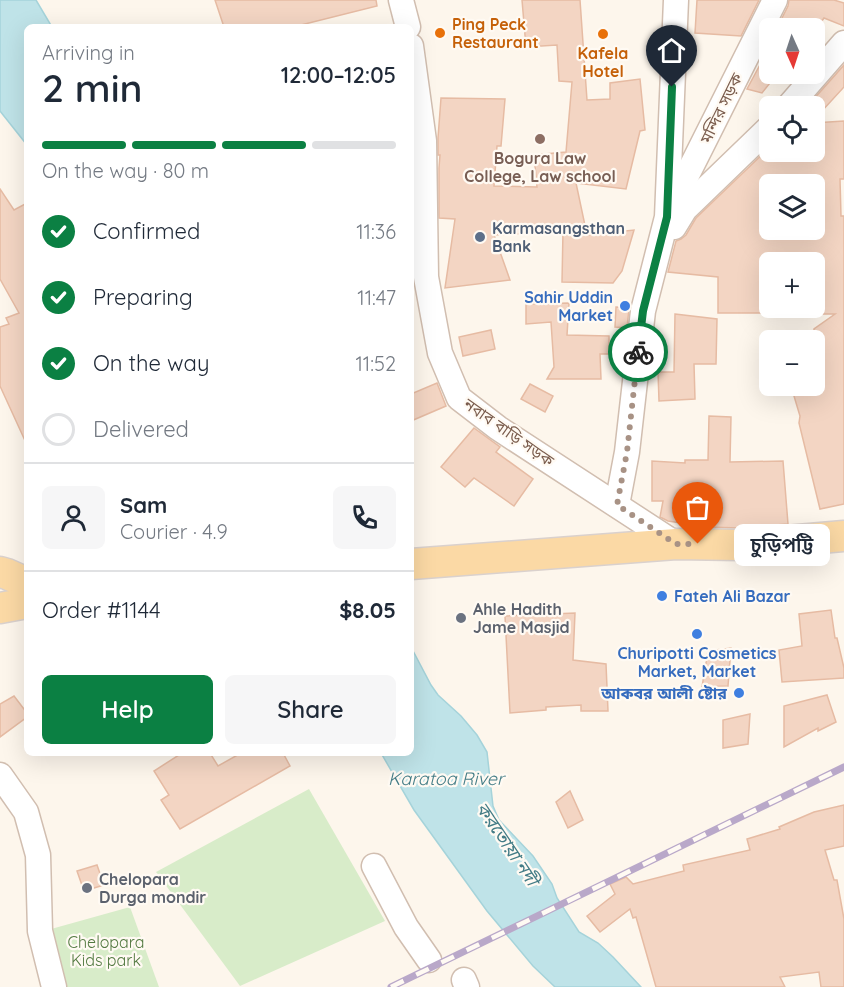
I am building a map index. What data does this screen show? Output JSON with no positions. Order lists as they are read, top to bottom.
{
  "streets": {
    "street": ["মন্দির সড়ক", "নবাব বাড়ি সড়ক"]
  },
  "water": ["Karatoa River", "করতোয়া নদী"],
  "parks": ["Chelopara Kids park"],
  "places": [
    "Ping Peck Restaurant",
    "Kafela Hotel",
    "Bogura Law College, Law school",
    "Karmasangsthan Bank",
    "Sahir Uddin Market",
    "চুড়িপট্টি",
    "Fateh Ali Bazar",
    "Ahle Hadith Jame Masjid",
    "Churipotti Cosmetics Market, Market",
    "আকবর আলী ষ্টোর",
    "Chelopara Durga mondir"
  ],
  "north": "bottom",
  "page": {
    "map_buttons": ["+", "−"],
    "heading": ["2 min", "Arriving in", "12:00–12:05"],
    "panel": [
      "Sam",
      "Courier · 4.9",
      "Order #1144",
      "$8.05"
    ],
    "bar": "On the way · 80 m",
    "list": [
      ["Confirmed", "11:36"],
      ["Preparing", "11:47"],
      ["On the way", "11:52"],
      "Delivered"
    ],
    "bubble": "চুড়িপট্টি",
    "buttons": ["Help", "Share"]
  }
}
